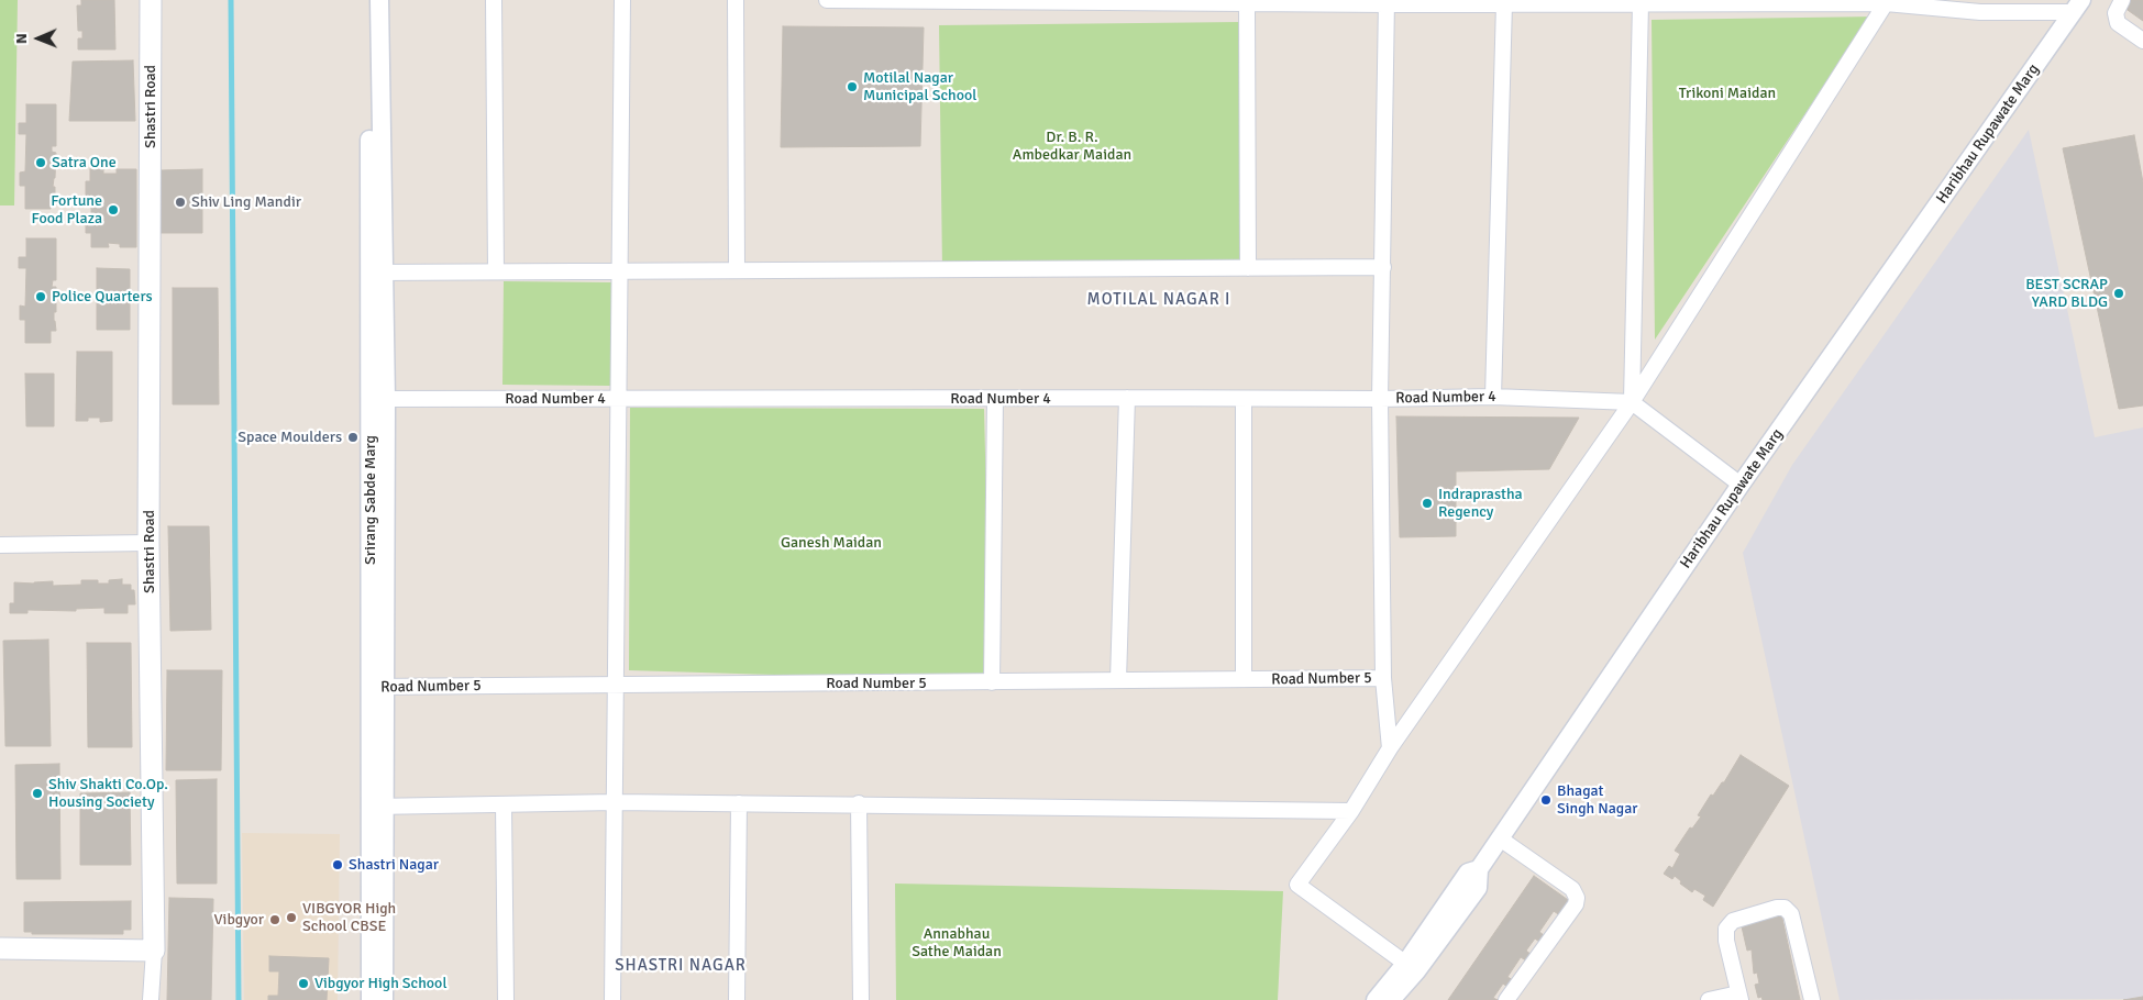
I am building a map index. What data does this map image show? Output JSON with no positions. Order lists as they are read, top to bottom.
{
  "streets": {
    "main road": ["Shastri Road"],
    "street": [
      "Haribhau Rupawate Marg",
      "Road Number 4",
      "Srirang Sabde Marg",
      "Road Number 5"
    ]
  },
  "crossings": [
    ["Road Number 4", "Srirang Sabde Marg"],
    ["Srirang Sabde Marg", "Road Number 5"]
  ],
  "districts": ["MOTILAL NAGAR I", "SHASTRI NAGAR"],
  "parks": [
    "Trikoni Maidan",
    "Dr. B. R. Ambedkar Maidan",
    "Ganesh Maidan",
    "Annabhau Sathe Maidan"
  ],
  "places": [
    "Motilal Nagar Municipal School",
    "Satra One",
    "Shiv Ling Mandir",
    "Fortune Food Plaza",
    "BEST SCRAP YARD BLDG",
    "Police Quarters",
    "Space Moulders",
    "Indraprastha Regency",
    "Shiv Shakti Co.Op. Housing Society",
    "Bhagat Singh Nagar",
    "Shastri Nagar",
    "VIBGYOR High School CBSE",
    "Vibgyor",
    "Vibgyor High School"
  ],
  "north": "left"
}
